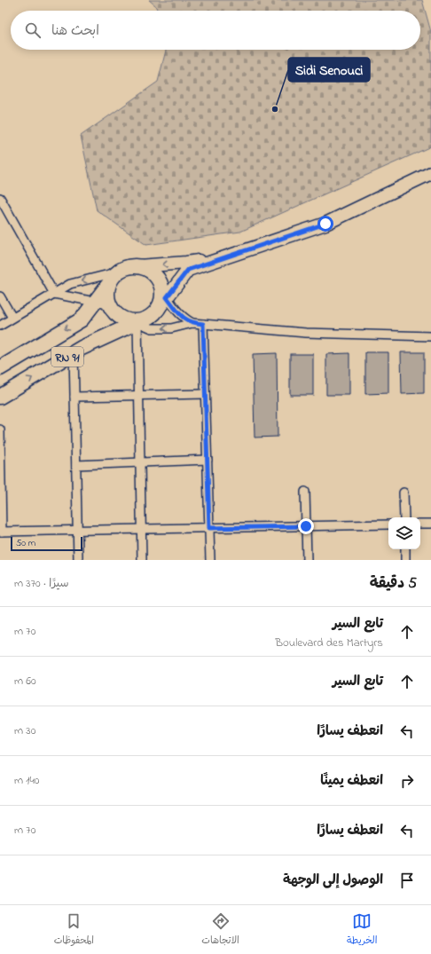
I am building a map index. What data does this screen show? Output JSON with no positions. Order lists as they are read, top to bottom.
{
  "streets": {
    "highway": ["RN 91"]
  },
  "places": ["Sidi Senouci"],
  "scale_bar": "50 m",
  "page": {
    "search": "ابحث هنا",
    "scale": "50 m",
    "heading": ["5 دقيقة", "سيرًا · 370 m"],
    "list": [
      ["تابع السير", "Boulevard des Martyrs", "70 m"],
      ["تابع السير", "60 m"],
      ["انعطف يسارًا", "30 m"],
      ["انعطف يمينًا", "140 m"],
      ["انعطف يسارًا", "70 m"],
      "الوصول إلى الوجهة"
    ],
    "nav": ["الخريطة", "الاتجاهات", "المحفوظات"]
  }
}
